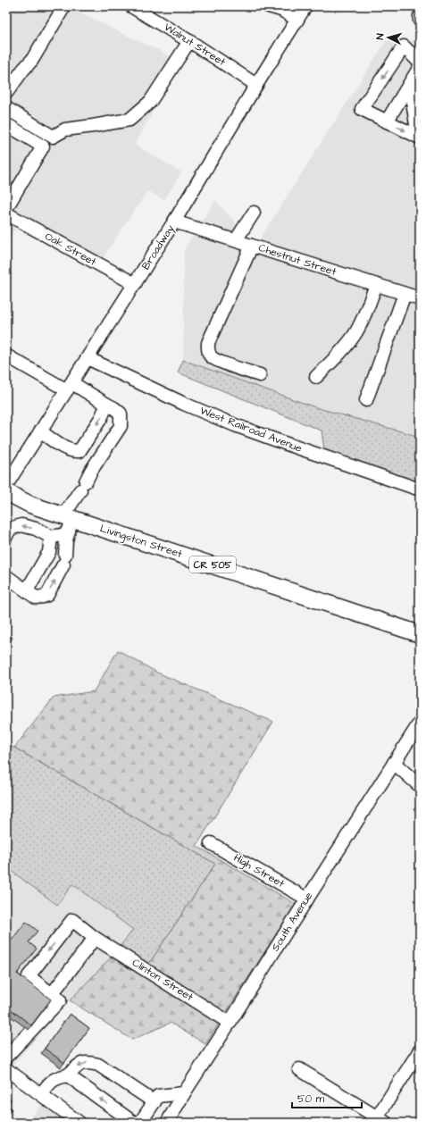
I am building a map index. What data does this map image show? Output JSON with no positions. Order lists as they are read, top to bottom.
{
  "streets": {
    "main road": ["Livingston Street", "CR 505"],
    "street": [
      "Walnut Street",
      "Broadway",
      "Oak Street",
      "Chestnut Street",
      "West Railroad Avenue",
      "High Street",
      "South Avenue",
      "Clinton Street"
    ]
  },
  "crossings": [
    ["Walnut Street", "Broadway"],
    ["Broadway", "Oak Street"],
    ["Broadway", "Chestnut Street"],
    ["Broadway", "West Railroad Avenue"],
    ["High Street", "South Avenue"],
    ["South Avenue", "Clinton Street"]
  ],
  "scale_bar": "50 m",
  "north": "left"
}
